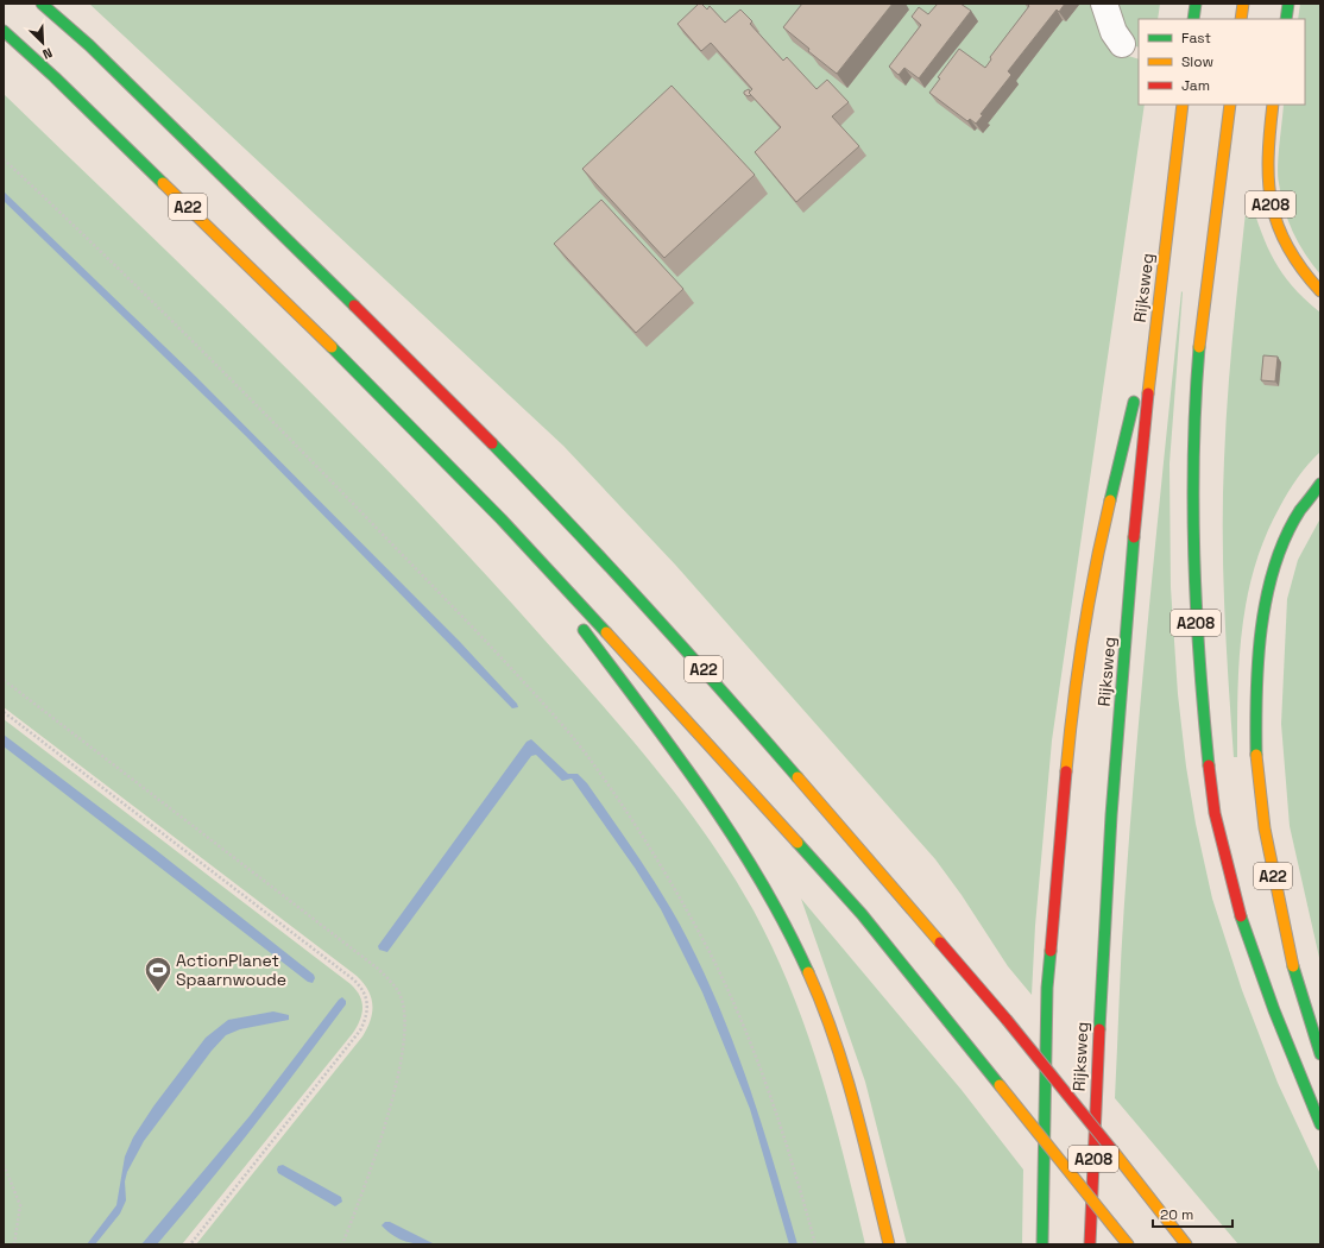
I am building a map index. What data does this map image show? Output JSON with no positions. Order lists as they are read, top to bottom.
{
  "streets": {
    "highway": ["A208", "A22", "Rijksweg"]
  },
  "crossings": [
    ["A208", "Rijksweg"]
  ],
  "places": {
    "sports": ["ActionPlanet Spaarnwoude"]
  },
  "legend": ["Fast", "Slow", "Jam"],
  "scale_bar": "20 m",
  "north": "bottom right"
}
